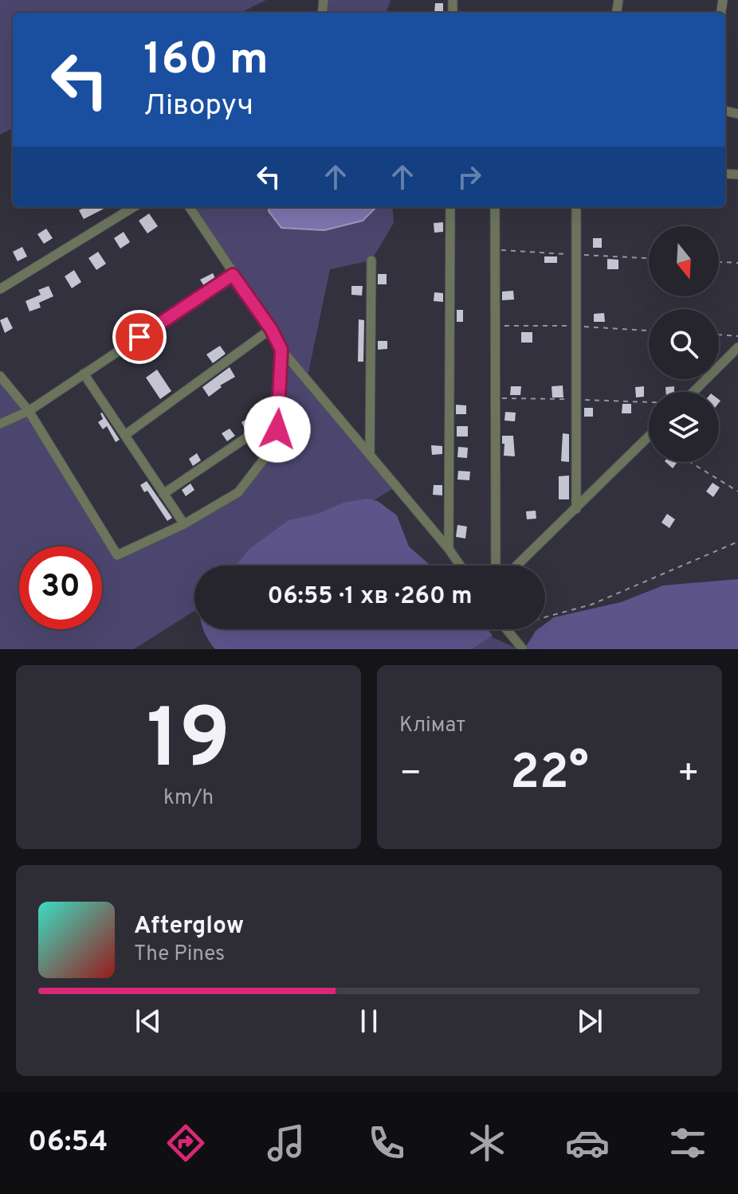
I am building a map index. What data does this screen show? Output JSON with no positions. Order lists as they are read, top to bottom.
{
  "north": "bottom",
  "page": {
    "turn": ["160 m", "Ліворуч"],
    "limit": "30",
    "trip": "06:55 · 1 хв · 260 m",
    "tile": [
      ["19", "km/h"],
      "Клімат"
    ],
    "heat": ["−", "22°", "+"],
    "song": ["Afterglow", "The Pines"],
    "tabs": "06:54"
  }
}
